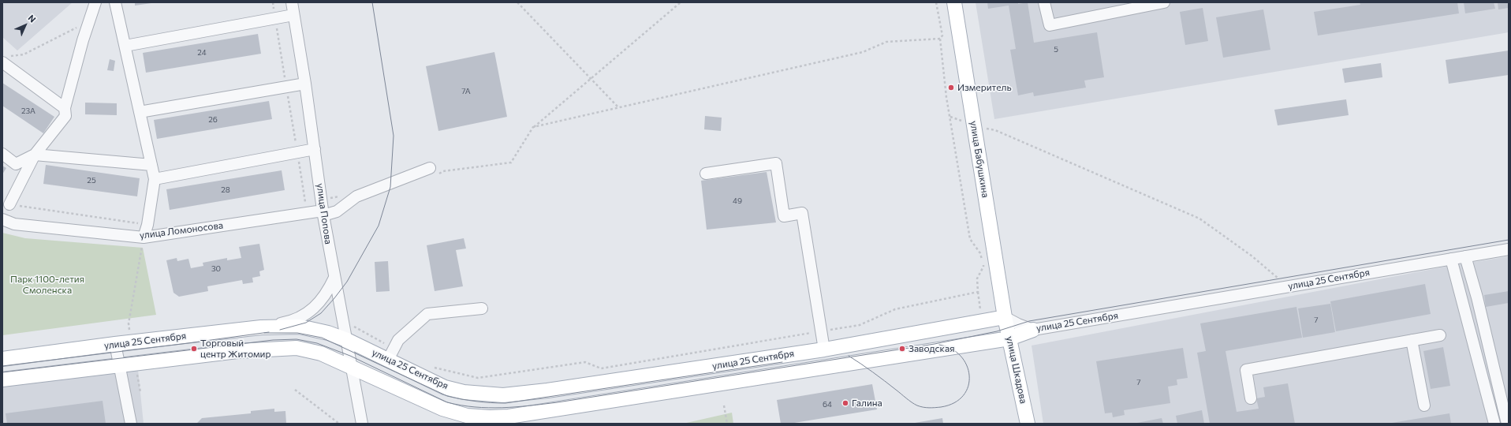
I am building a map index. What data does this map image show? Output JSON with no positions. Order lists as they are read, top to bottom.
{
  "streets": {
    "main road": ["улица Бабушкина", "улица 25 Сентября", "улица Шкадова"],
    "street": ["улица Попова", "улица Ломоносова"]
  },
  "crossings": [
    ["улица Бабушкина", "улица 25 Сентября"],
    ["улица Бабушкина", "улица Шкадова"],
    ["улица Попова", "улица Ломоносова"],
    ["улица Попова", "улица 25 Сентября"],
    ["улица 25 Сентября", "улица Шкадова"]
  ],
  "parks": ["Парк 1100-летия Смоленска"],
  "places": [
    "Измеритель",
    "Торговый центр Житомир",
    "Заводская",
    "Галина"
  ],
  "house_numbers": [
    "5",
    "24",
    "7А",
    "23А",
    "26",
    "25",
    "28",
    "49",
    "30",
    "7",
    "7",
    "64"
  ],
  "north": "top right"
}
